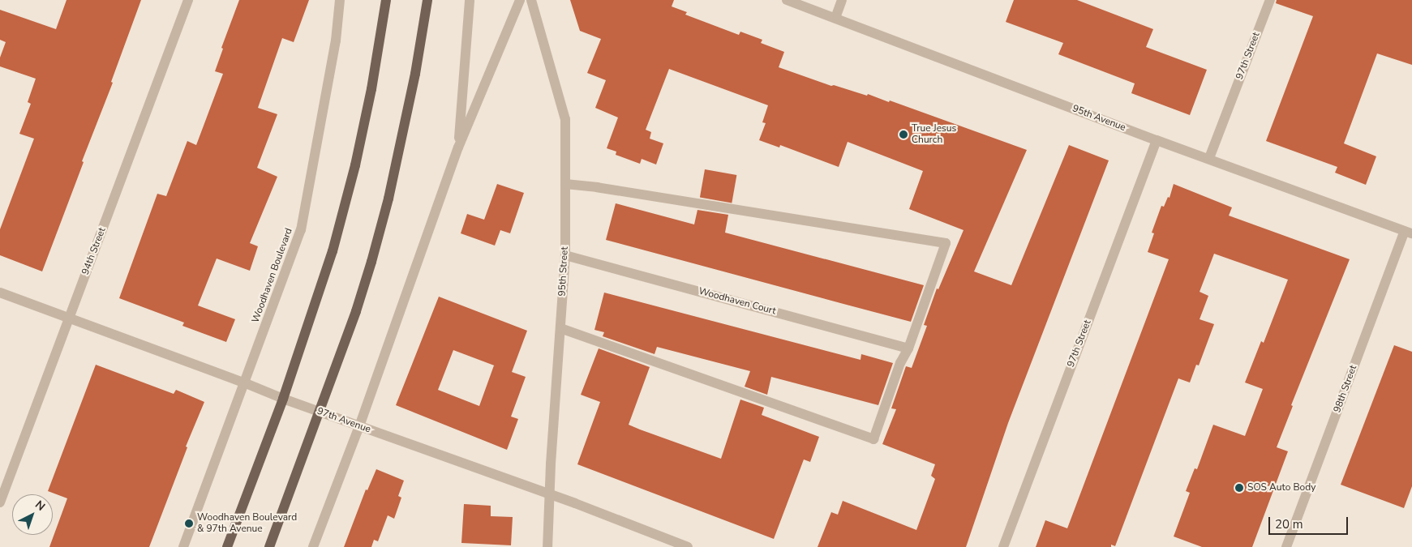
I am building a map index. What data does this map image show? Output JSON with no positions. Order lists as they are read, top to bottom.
{
  "streets": {
    "street": [
      "97th Street",
      "95th Avenue",
      "94th Street",
      "95th Street",
      "Woodhaven Boulevard",
      "Woodhaven Court",
      "98th Street",
      "97th Avenue"
    ]
  },
  "crossings": [
    ["97th Street", "95th Avenue"],
    ["95th Avenue", "98th Street"],
    ["94th Street", "97th Avenue"],
    ["95th Street", "Woodhaven Court"],
    ["95th Street", "97th Avenue"],
    ["Woodhaven Boulevard", "97th Avenue"]
  ],
  "places": ["True Jesus Church", "SOS Auto Body", "Woodhaven Boulevard & 97th Avenue"],
  "scale_bar": "20 m",
  "north": "top right"
}
